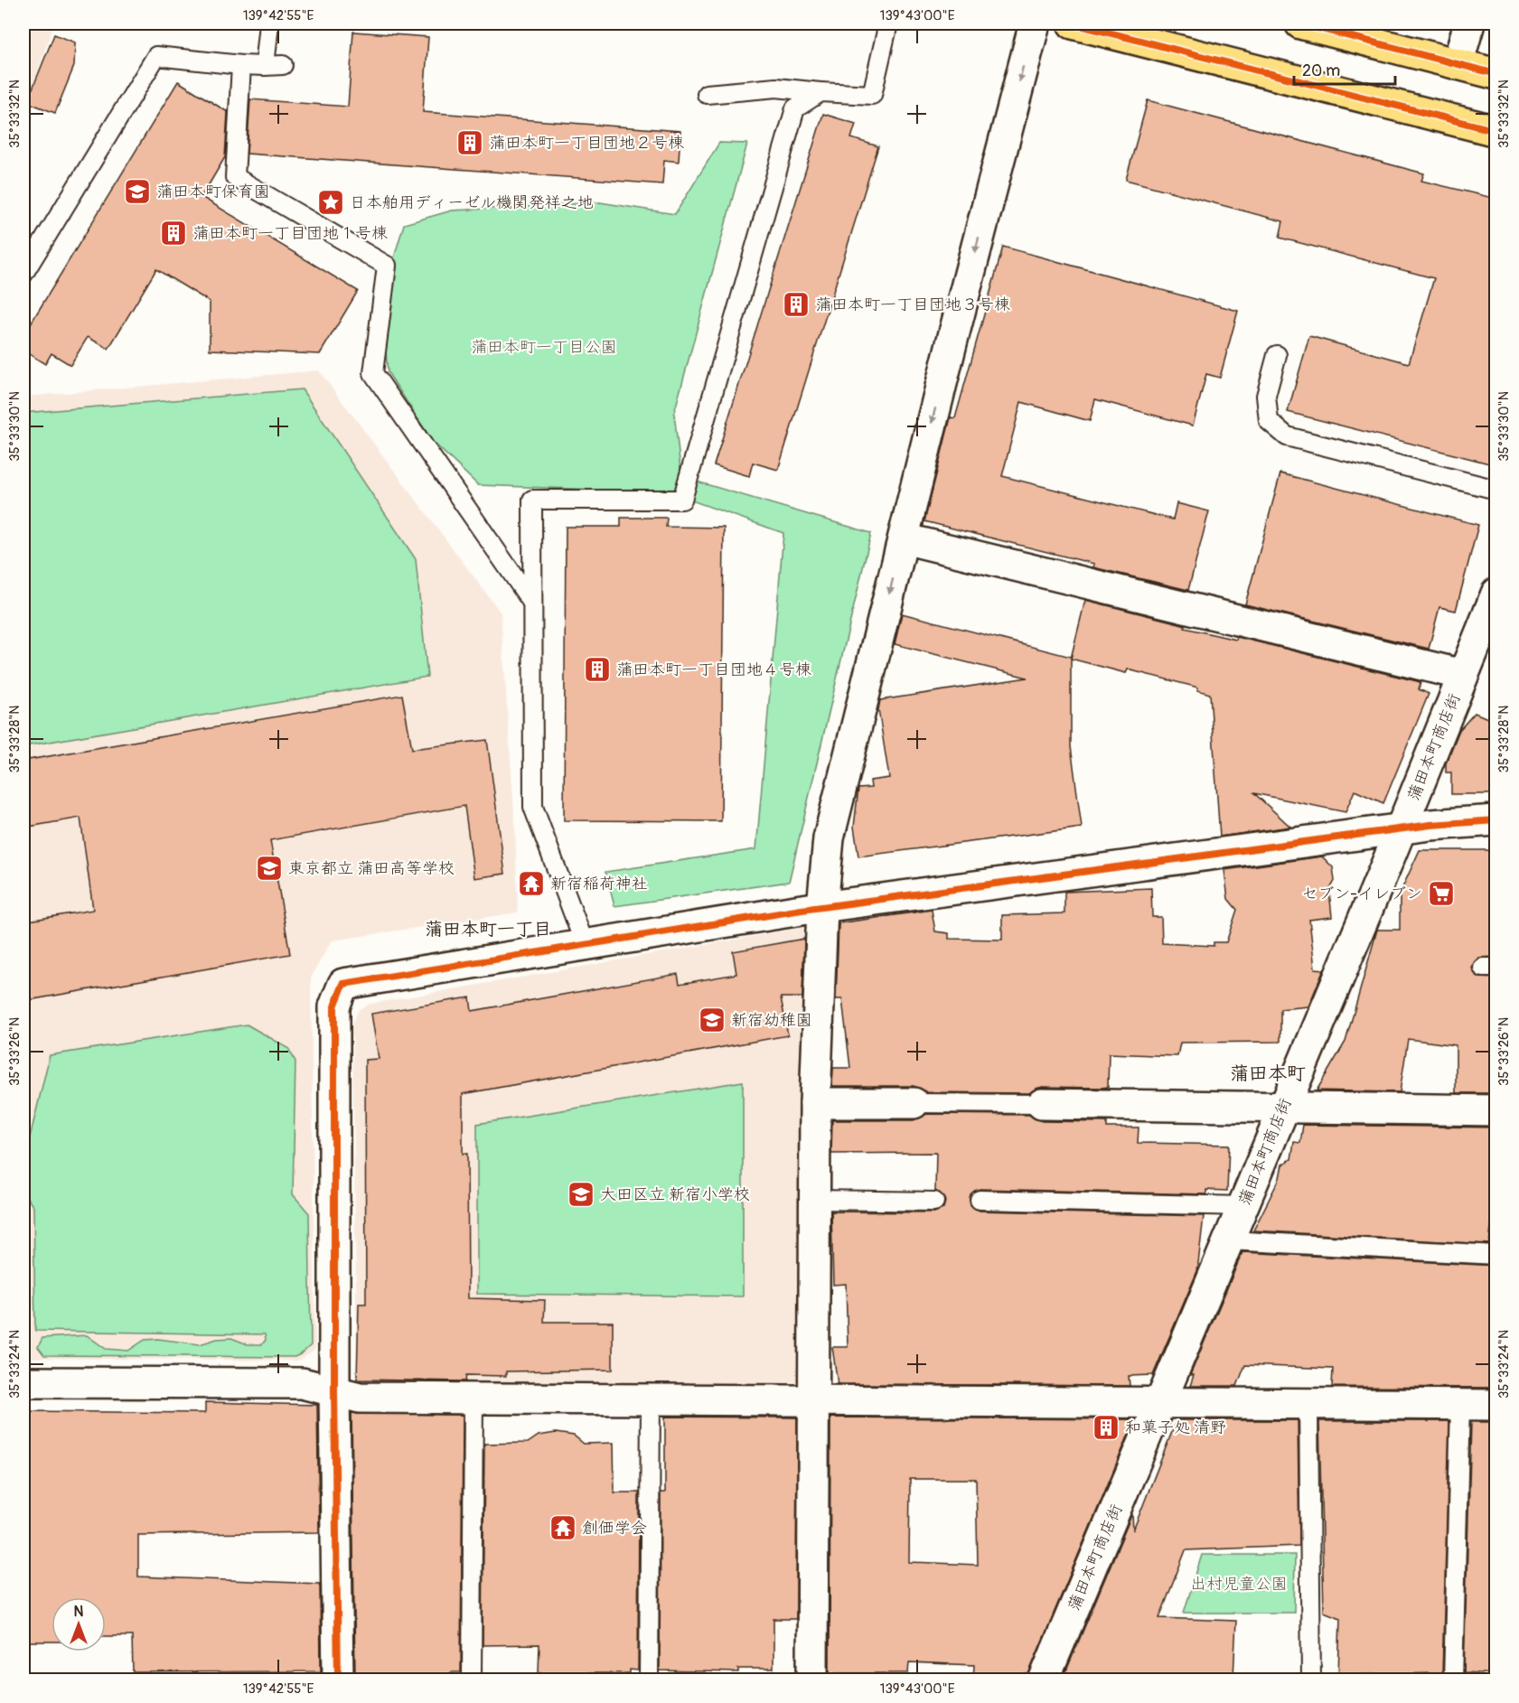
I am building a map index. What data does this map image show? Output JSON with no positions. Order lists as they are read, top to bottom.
{
  "streets": {
    "street": ["蒲田本町商店街"]
  },
  "districts": ["蒲田本町一丁目", "蒲田本町"],
  "parks": ["蒲田本町一丁目公園", "出村児童公園"],
  "places": {
    "building": [
      "蒲田本町一丁目団地２号棟",
      "蒲田本町一丁目団地１号棟",
      "蒲田本町一丁目団地３号棟",
      "蒲田本町一丁目団地４号棟",
      "和菓子処 清野"
    ],
    "school or university": [
      "蒲田本町保育園",
      "東京都立 蒲田高等学校",
      "新宿幼稚園",
      "大田区立 新宿小学校"
    ],
    "place": ["日本舶用ディーゼル機関発祥之地"],
    "temple": ["新宿稲荷神社", "創価学会"],
    "supermarket": ["セブン-イレブン"]
  },
  "scale_bar": "20 m",
  "north": "top",
  "coordinates": [
    "139°42'55\"E",
    "139°43'00\"E",
    "35°33'32\"N",
    "35°33'30\"N",
    "35°33'28\"N",
    "35°33'26\"N",
    "35°33'24\"N"
  ]
}
